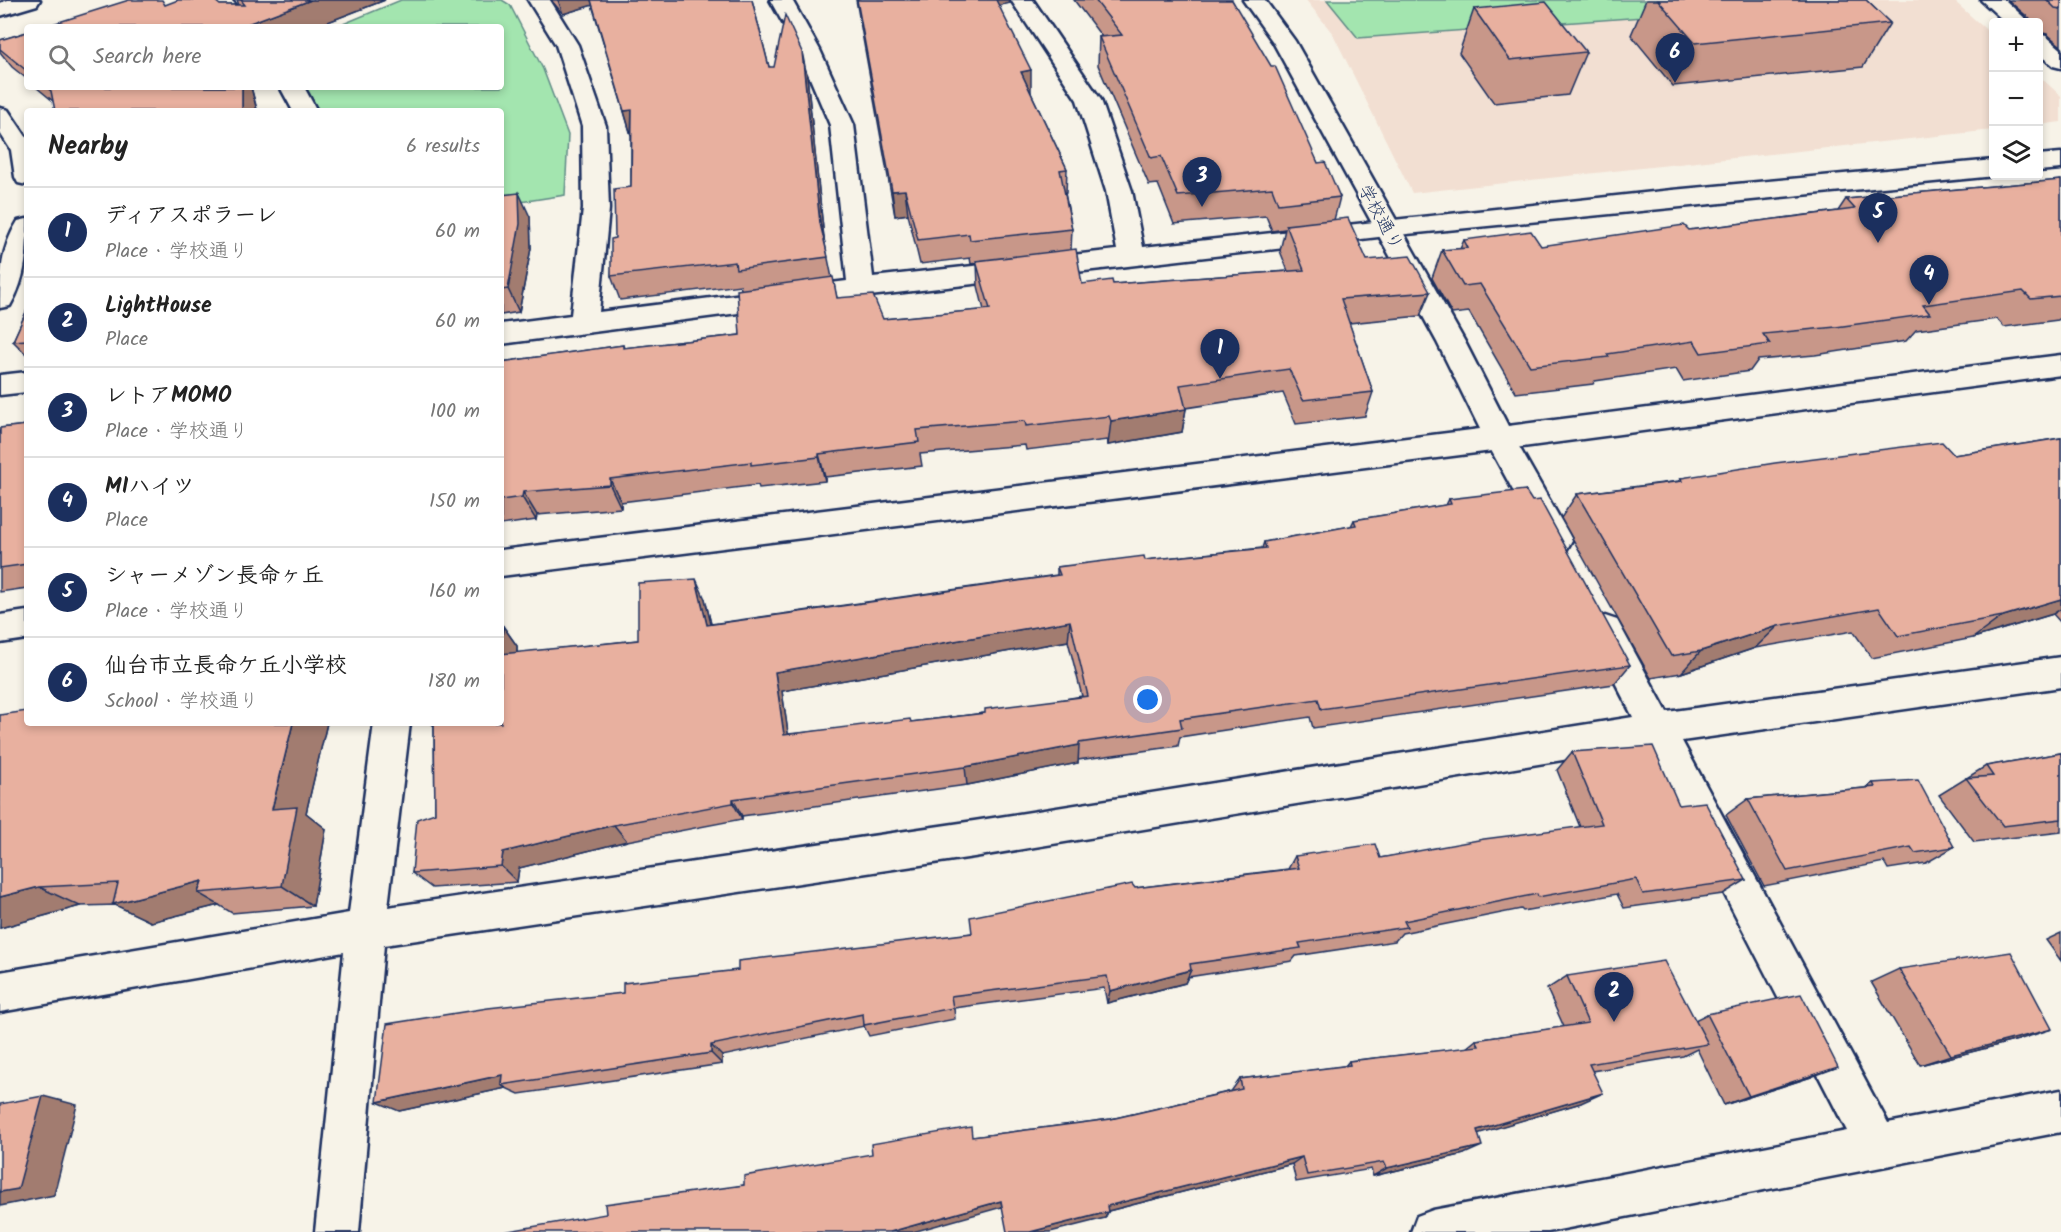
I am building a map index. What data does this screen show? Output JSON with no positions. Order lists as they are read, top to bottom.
{
  "streets": {
    "street": ["学校通り"]
  },
  "page": {
    "map_buttons": ["+", "−"],
    "search": "Search here",
    "pins": [
      "6",
      "3",
      "5",
      "4",
      "1",
      "2"
    ],
    "heading": ["Nearby", "6 results"],
    "list": [
      {
        "mark": "1",
        "name": "ディアスポラーレ",
        "note": "Place · 学校通り",
        "value": "60 m"
      },
      {
        "mark": "2",
        "name": "LightHouse",
        "note": "Place",
        "value": "60 m"
      },
      {
        "mark": "3",
        "name": "レトアMOMO",
        "note": "Place · 学校通り",
        "value": "100 m"
      },
      {
        "mark": "4",
        "name": "MIハイツ",
        "note": "Place",
        "value": "150 m"
      },
      {
        "mark": "5",
        "name": "シャーメゾン長命ヶ丘",
        "note": "Place · 学校通り",
        "value": "160 m"
      },
      {
        "mark": "6",
        "name": "仙台市立長命ケ丘小学校",
        "note": "School · 学校通り",
        "value": "180 m"
      }
    ]
  }
}
